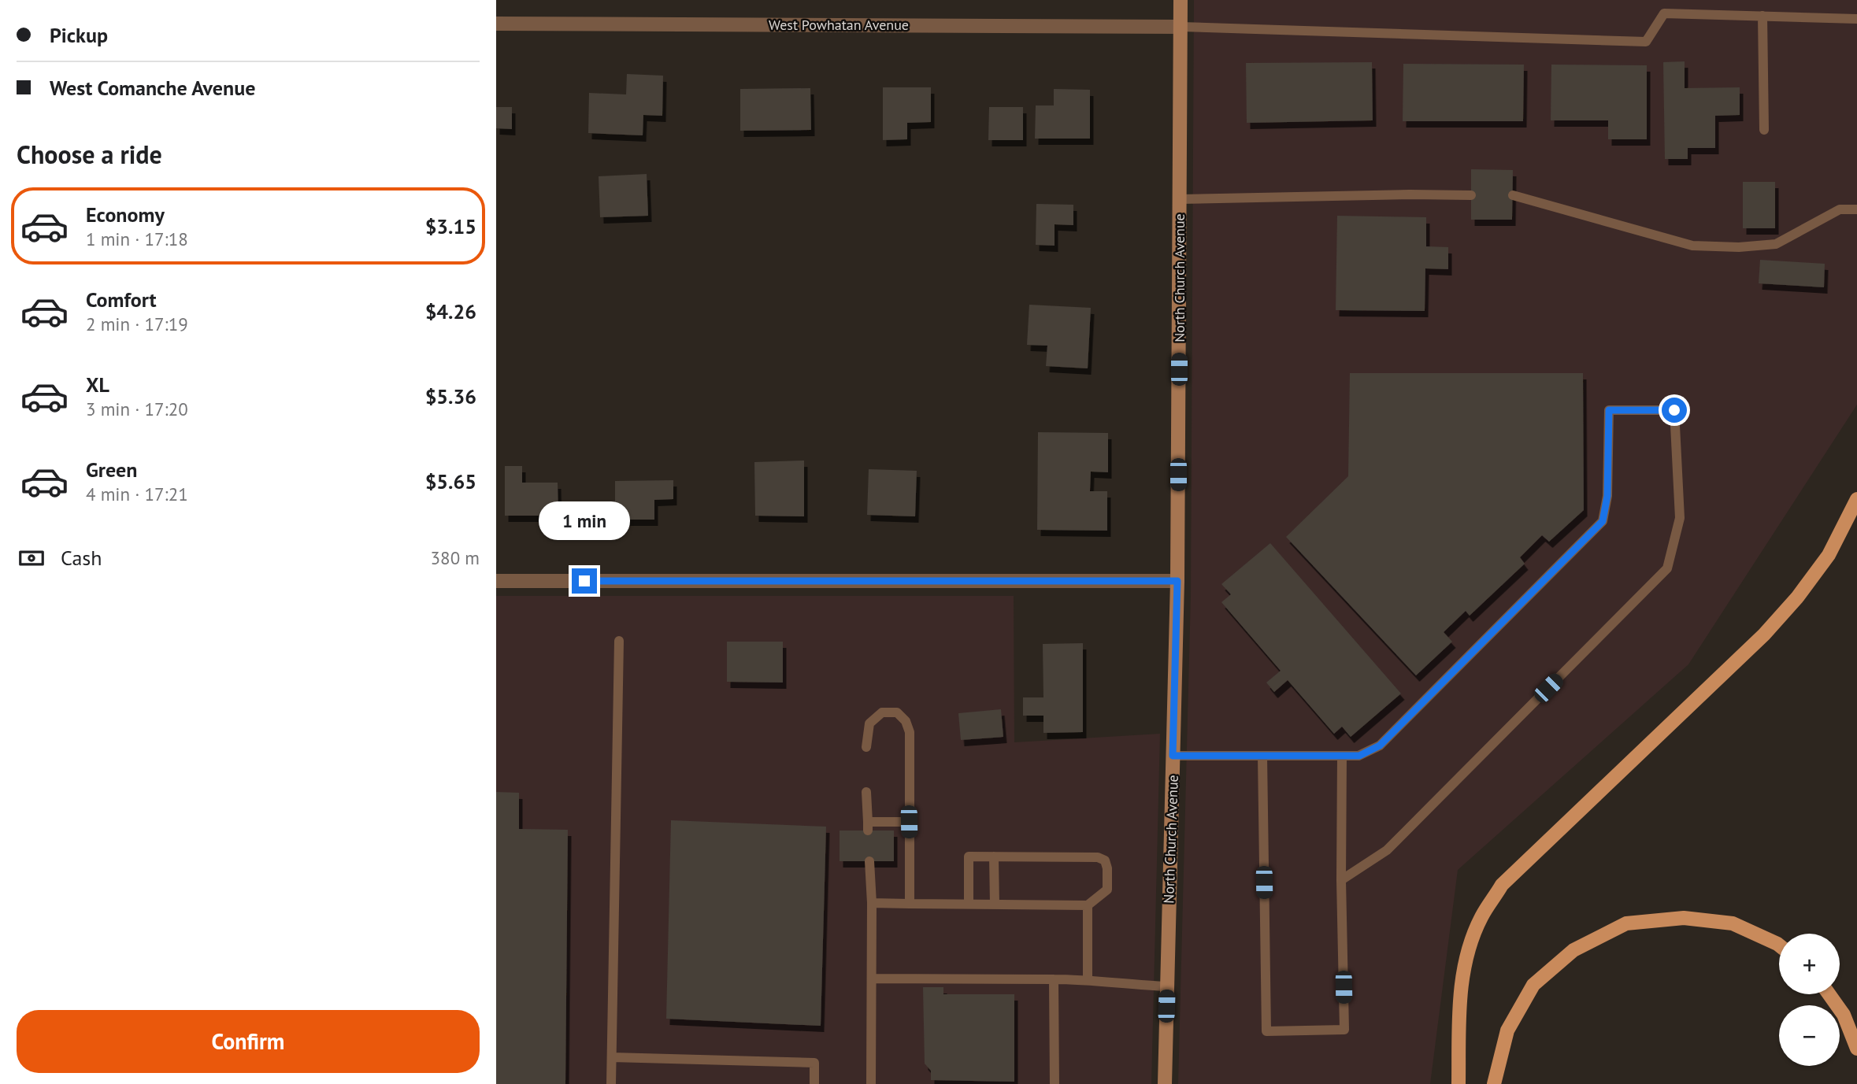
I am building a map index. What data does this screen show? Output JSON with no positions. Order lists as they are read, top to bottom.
{
  "streets": {
    "street": ["West Powhatan Avenue", "North Church Avenue"]
  },
  "crossings": [
    ["West Powhatan Avenue", "North Church Avenue"]
  ],
  "page": {
    "banner": ["Pickup", "West Comanche Avenue"],
    "heading": "Choose a ride",
    "list": [
      {
        "name": "Economy",
        "note": "1 min · 17:18",
        "value": "$3.15"
      },
      {
        "name": "Comfort",
        "note": "2 min · 17:19",
        "value": "$4.26"
      },
      {
        "name": "XL",
        "note": "3 min · 17:20",
        "value": "$5.36"
      },
      {
        "name": "Green",
        "note": "4 min · 17:21",
        "value": "$5.65"
      }
    ],
    "bubble": "1 min",
    "pay": ["Cash", "380 m"],
    "map_buttons": ["+", "−"],
    "buttons": "Confirm"
  }
}
